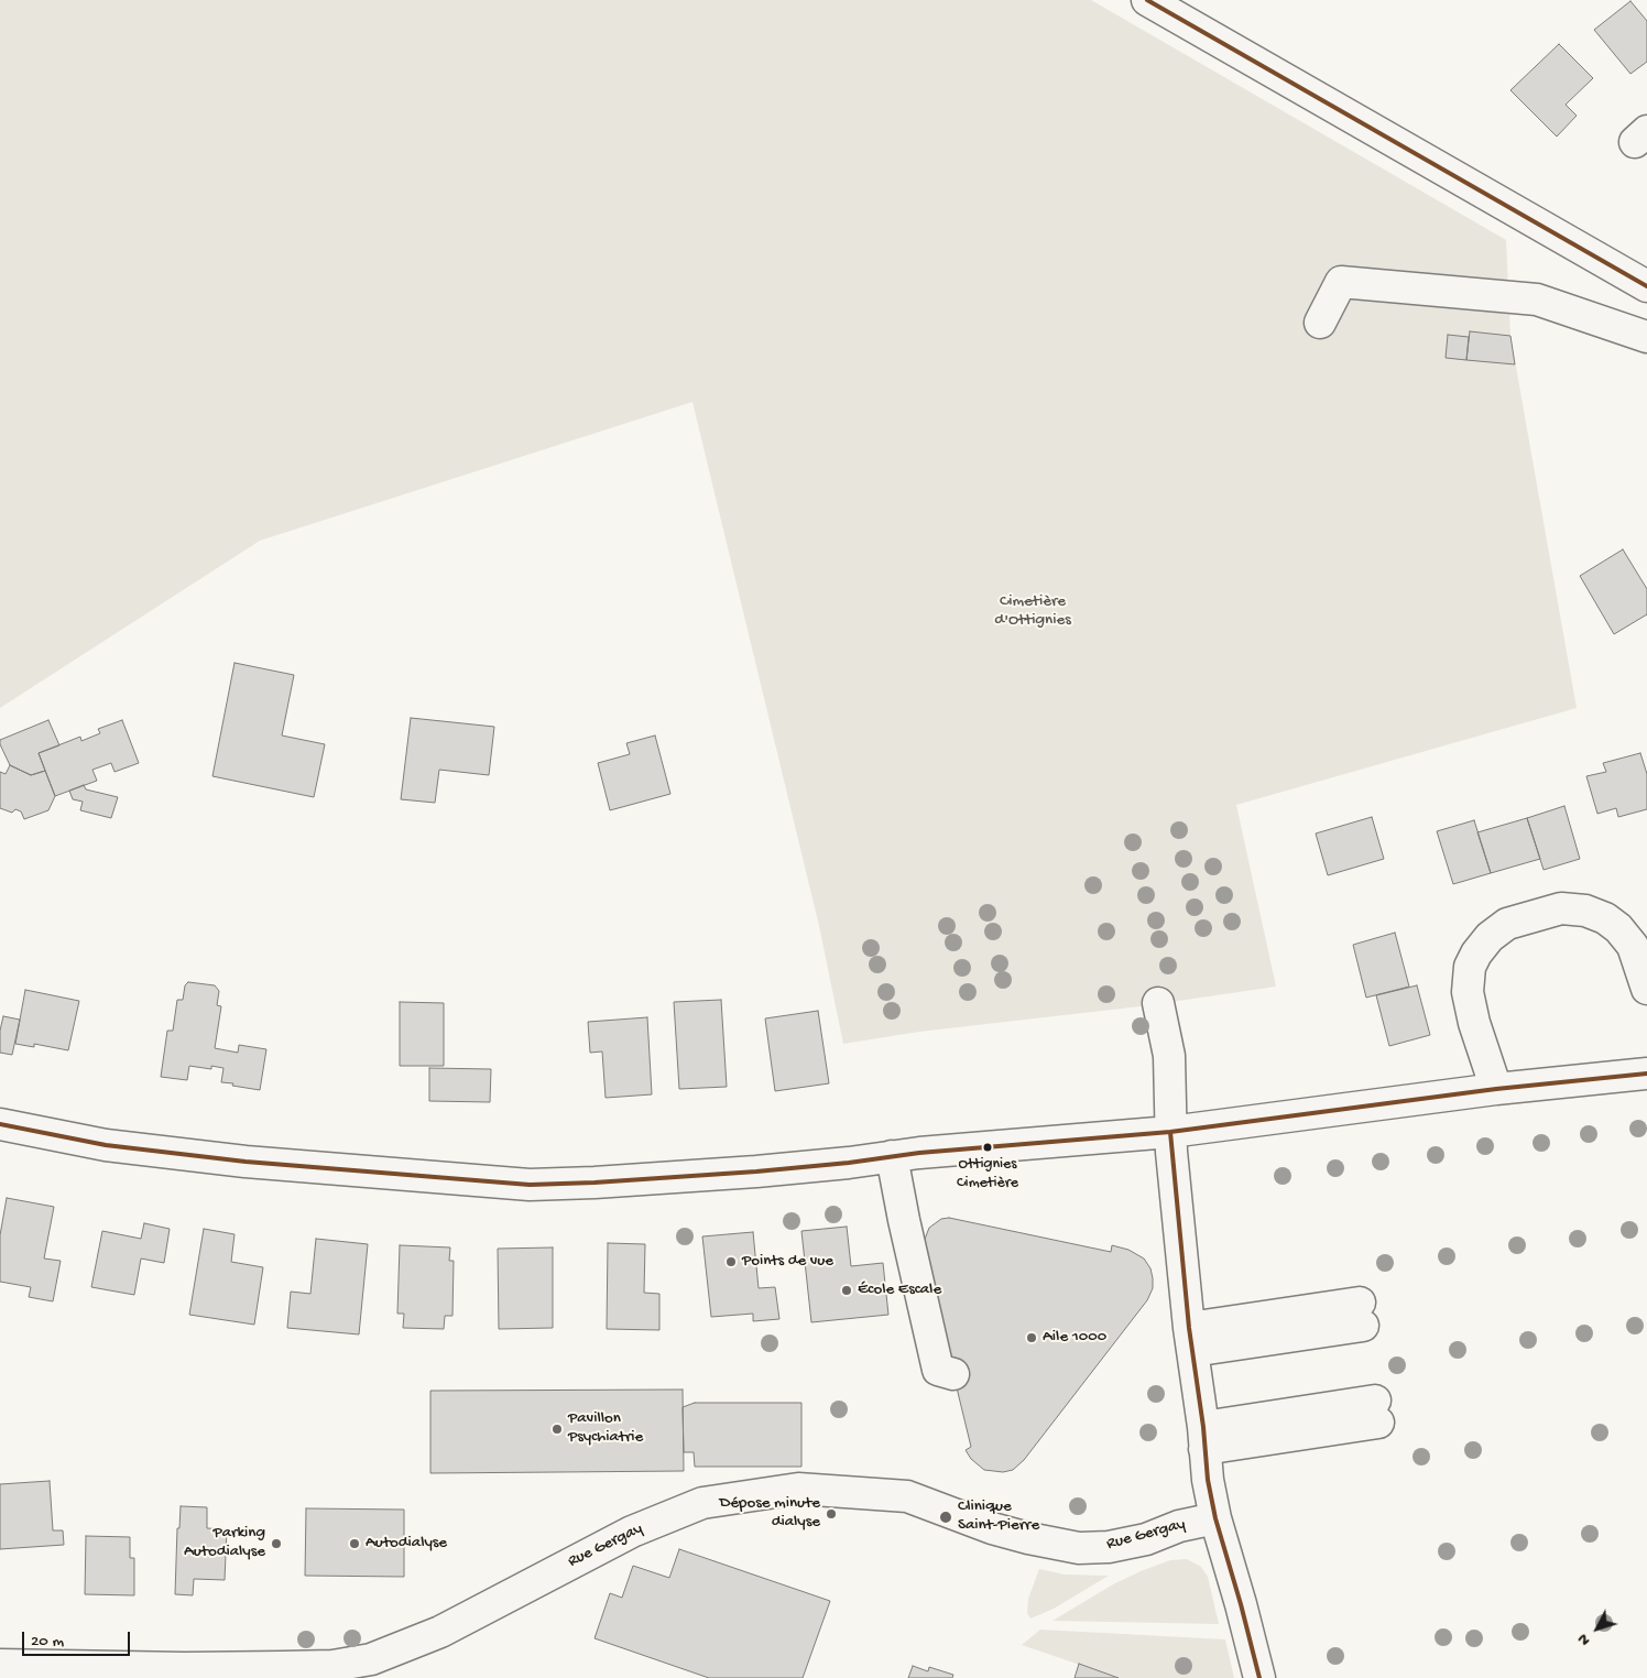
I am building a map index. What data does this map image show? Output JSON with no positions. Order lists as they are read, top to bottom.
{
  "streets": {
    "street": ["Rue Gergay"]
  },
  "parks": ["Cimetière d'Ottignies"],
  "places": [
    "Ottignies Cimetière",
    "Points de vue",
    "École Escale",
    "Aile 1000",
    "Pavillon Psychiatrie",
    "Dépose minute dialyse",
    "Clinique Saint-Pierre",
    "Parking Autodialyse",
    "Autodialyse"
  ],
  "scale_bar": "20 m",
  "north": "bottom left"
}
